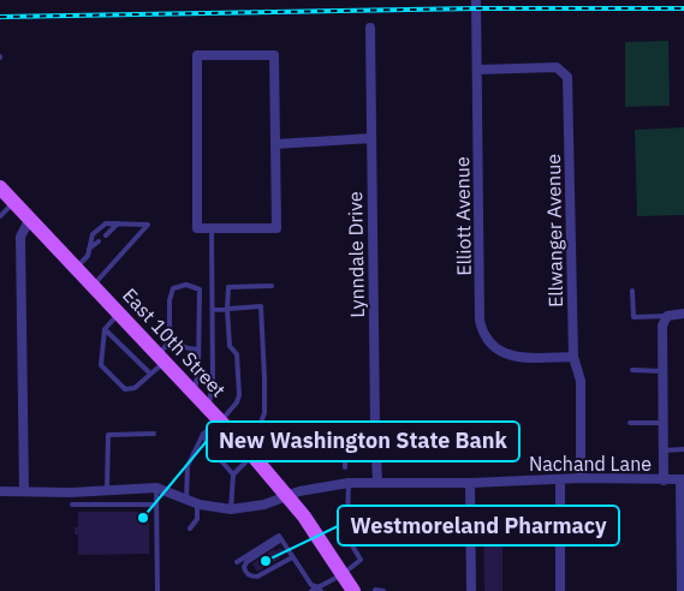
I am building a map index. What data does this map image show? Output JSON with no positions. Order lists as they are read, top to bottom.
{
  "streets": {
    "main road": ["East 10th Street"],
    "street": [
      "Elliott Avenue",
      "Ellwanger Avenue",
      "Lynndale Drive",
      "Nachand Lane"
    ]
  },
  "crossings": [
    ["Elliott Avenue", "Ellwanger Avenue"],
    ["Ellwanger Avenue", "Nachand Lane"],
    ["Lynndale Drive", "Nachand Lane"],
    ["East 10th Street", "Nachand Lane"]
  ],
  "places": ["New Washington State Bank", "Westmoreland Pharmacy"]
}
